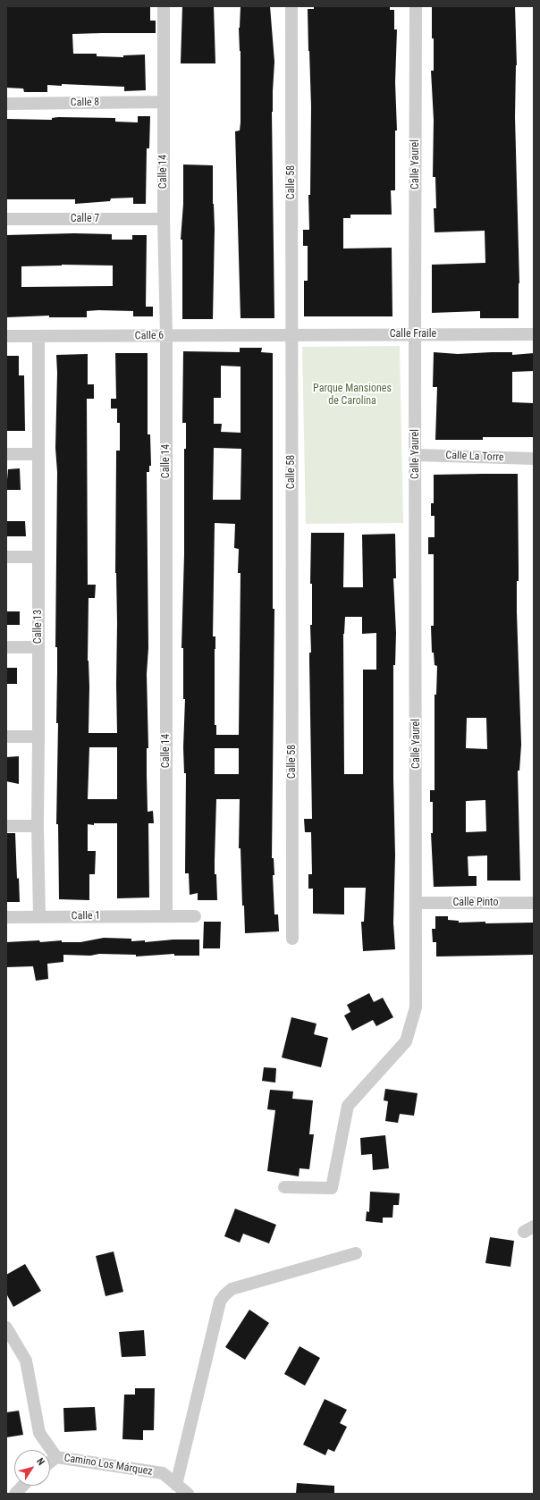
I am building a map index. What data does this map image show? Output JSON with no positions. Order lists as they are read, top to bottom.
{
  "streets": {
    "street": [
      "Calle 8",
      "Calle Yaurel",
      "Calle 14",
      "Calle 58",
      "Calle 7",
      "Calle Fraile",
      "Calle 6",
      "Calle La Torre",
      "Calle 13",
      "Calle Pinto",
      "Calle 1",
      "Camino Los Márquez"
    ]
  },
  "crossings": [
    ["Calle 8", "Calle 14"],
    ["Calle Yaurel", "Calle Fraile"],
    ["Calle Yaurel", "Calle La Torre"],
    ["Calle Yaurel", "Calle Pinto"],
    ["Calle 14", "Calle 7"],
    ["Calle 14", "Calle 6"],
    ["Calle 14", "Calle 1"],
    ["Calle 58", "Calle Fraile"],
    ["Calle 58", "Calle 6"],
    ["Calle Fraile", "Calle 6"],
    ["Calle 6", "Calle 13"],
    ["Calle 13", "Calle 1"]
  ],
  "parks": ["Parque Mansiones de Carolina"],
  "north": "top right"
}
